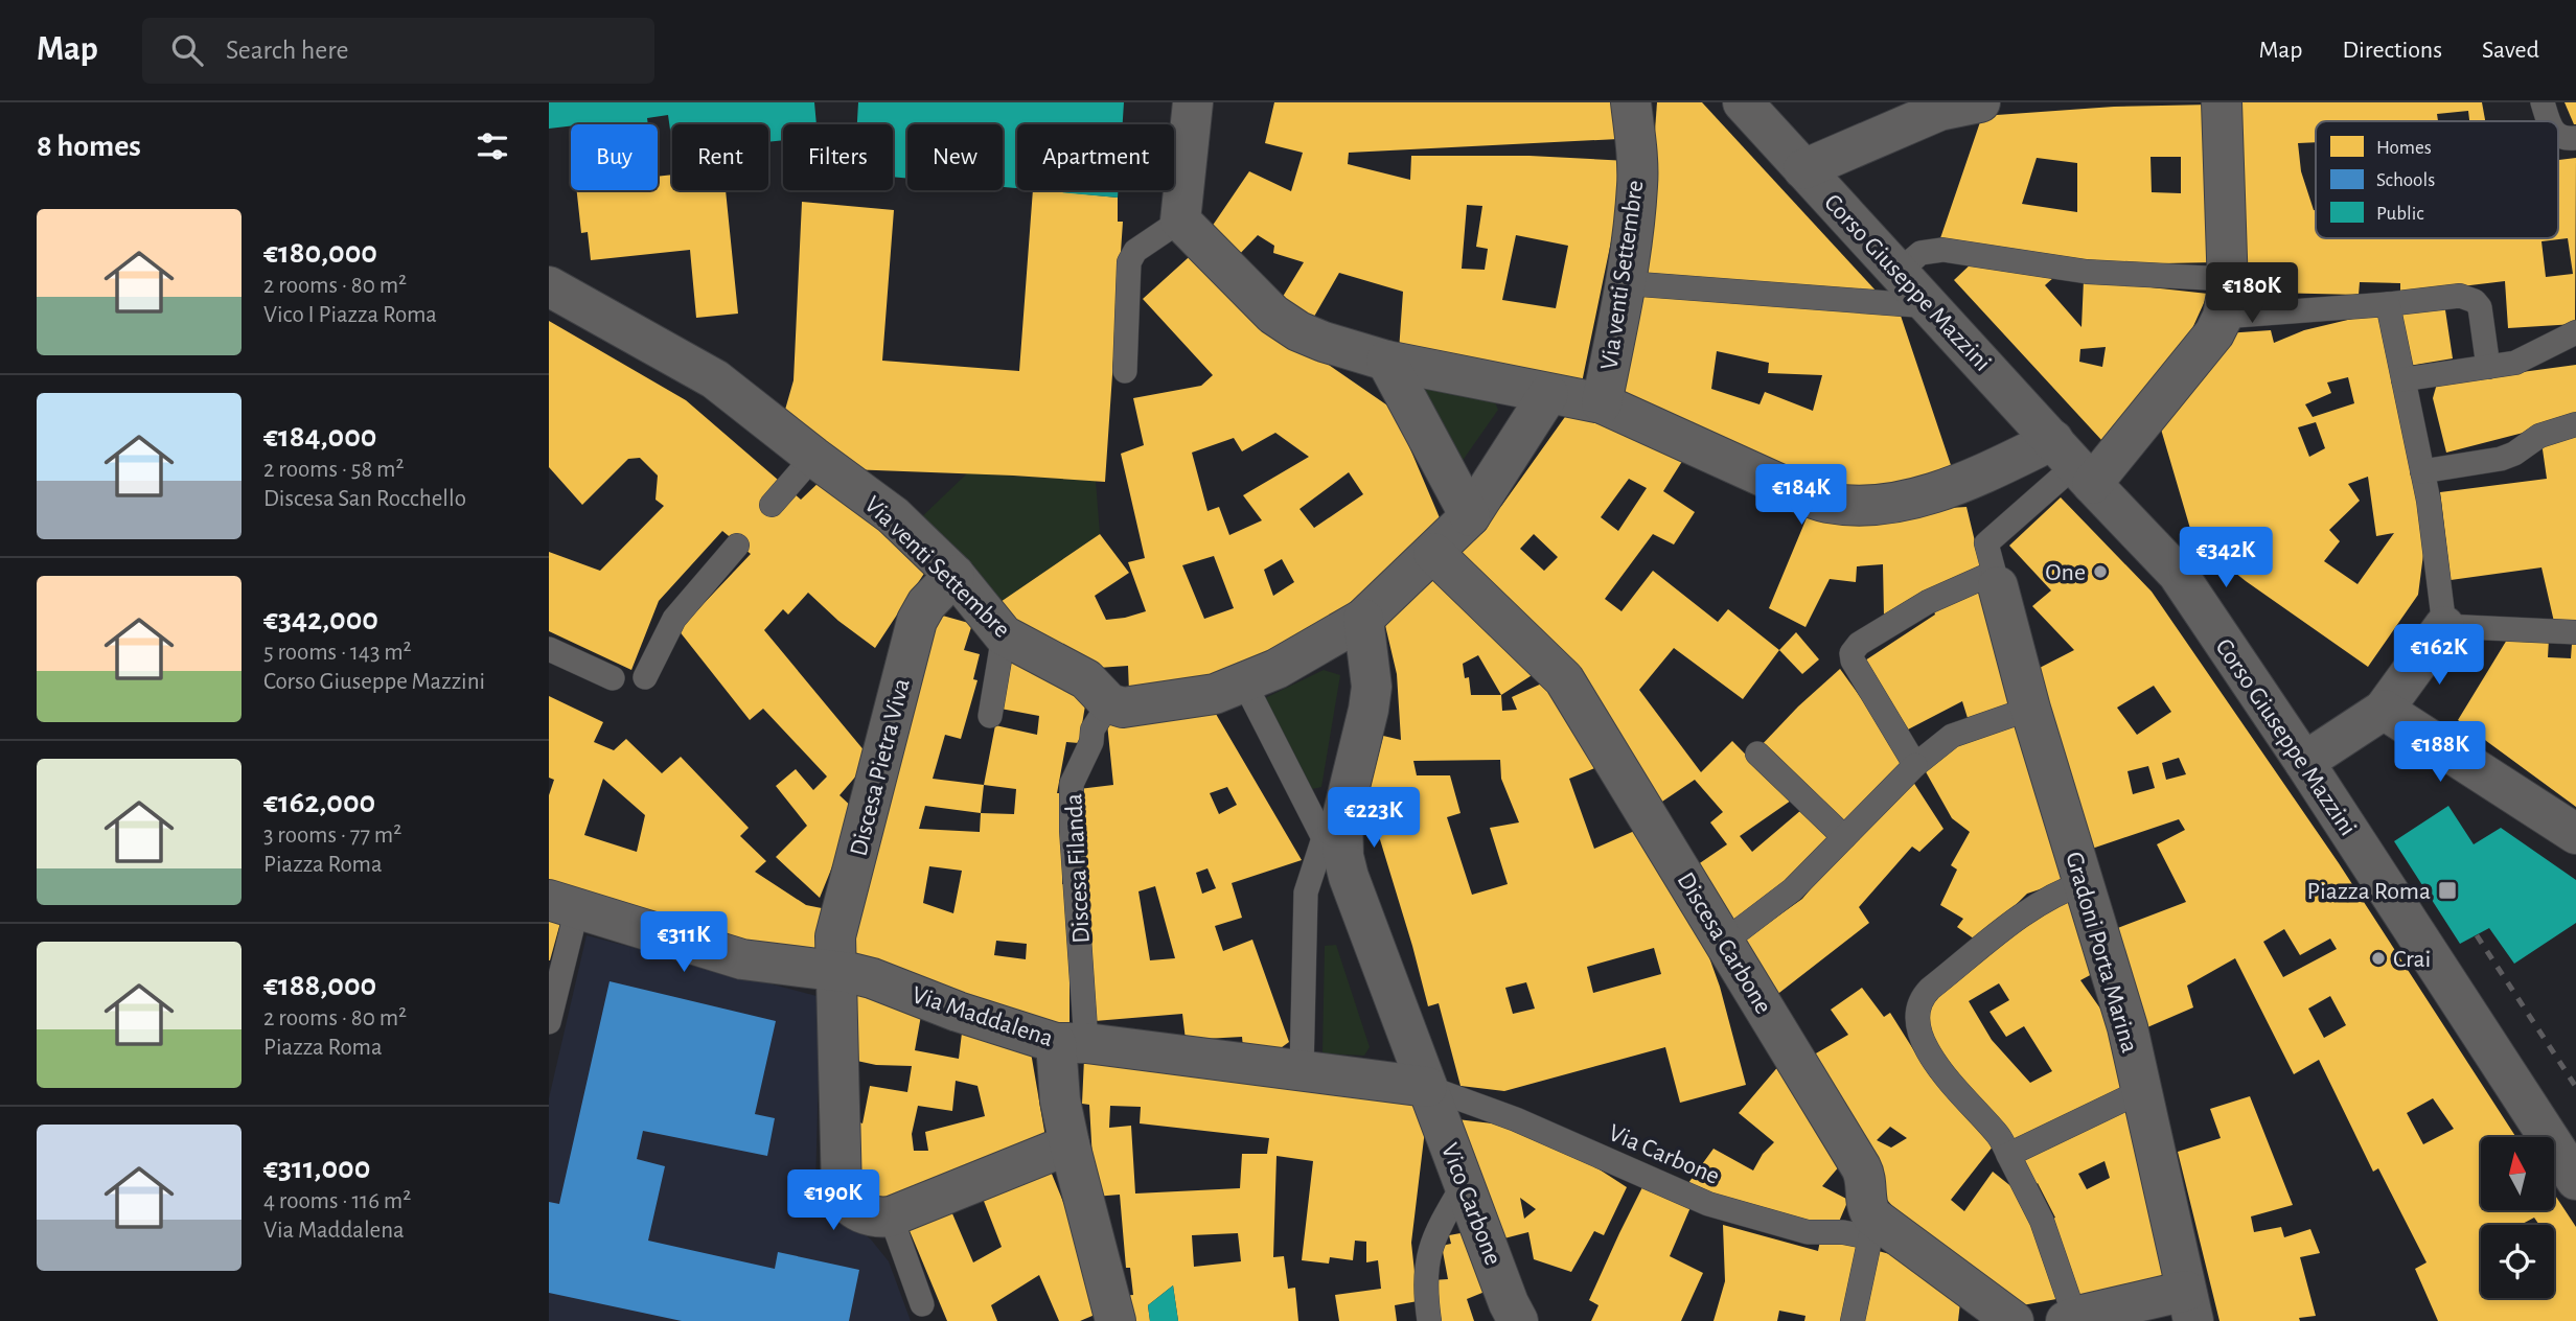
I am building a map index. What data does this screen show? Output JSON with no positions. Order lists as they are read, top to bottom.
{
  "streets": {
    "street": [
      "Via venti Settembre",
      "Corso Giuseppe Mazzini",
      "Discesa Pietra Viva",
      "Discesa Filanda",
      "Discesa Carbone",
      "Gradoni Porta Marina",
      "Via Maddalena",
      "Vico Carbone"
    ],
    "lane": ["Via Carbone"]
  },
  "crossings": [
    ["Via venti Settembre", "Discesa Pietra Viva"],
    ["Via venti Settembre", "Discesa Filanda"],
    ["Discesa Pietra Viva", "Via Maddalena"],
    ["Discesa Filanda", "Via Maddalena"],
    ["Discesa Carbone", "Via Carbone"],
    ["Via Maddalena", "Via Carbone"],
    ["Via Maddalena", "Vico Carbone"],
    ["Via Carbone", "Vico Carbone"]
  ],
  "places": {
    "other": ["One", "Crai"],
    "transit": ["Piazza Roma"]
  },
  "legend": ["Homes", "Schools", "Public"],
  "north": "top",
  "page": {
    "header": "Map",
    "search": "Search here",
    "nav": ["Map", "Directions", "Saved"],
    "heading": "8 homes",
    "chip": [
      "Buy",
      "Rent",
      "Filters",
      "New",
      "Apartment"
    ],
    "list": [
      {
        "name": "€180,000",
        "note": "2 rooms · 80 m² · Vico I Piazza Roma"
      },
      {
        "name": "€184,000",
        "note": "2 rooms · 58 m² · Discesa San Rocchello"
      },
      {
        "name": "€342,000",
        "note": "5 rooms · 143 m² · Corso Giuseppe Mazzini"
      },
      {
        "name": "€162,000",
        "note": "3 rooms · 77 m² · Piazza Roma"
      },
      {
        "name": "€188,000",
        "note": "2 rooms · 80 m² · Piazza Roma"
      },
      {
        "name": "€311,000",
        "note": "4 rooms · 116 m² · Via Maddalena"
      }
    ],
    "price": [
      "€180K",
      "€184K",
      "€342K",
      "€162K",
      "€188K",
      "€223K",
      "€311K",
      "€190K"
    ]
  }
}
